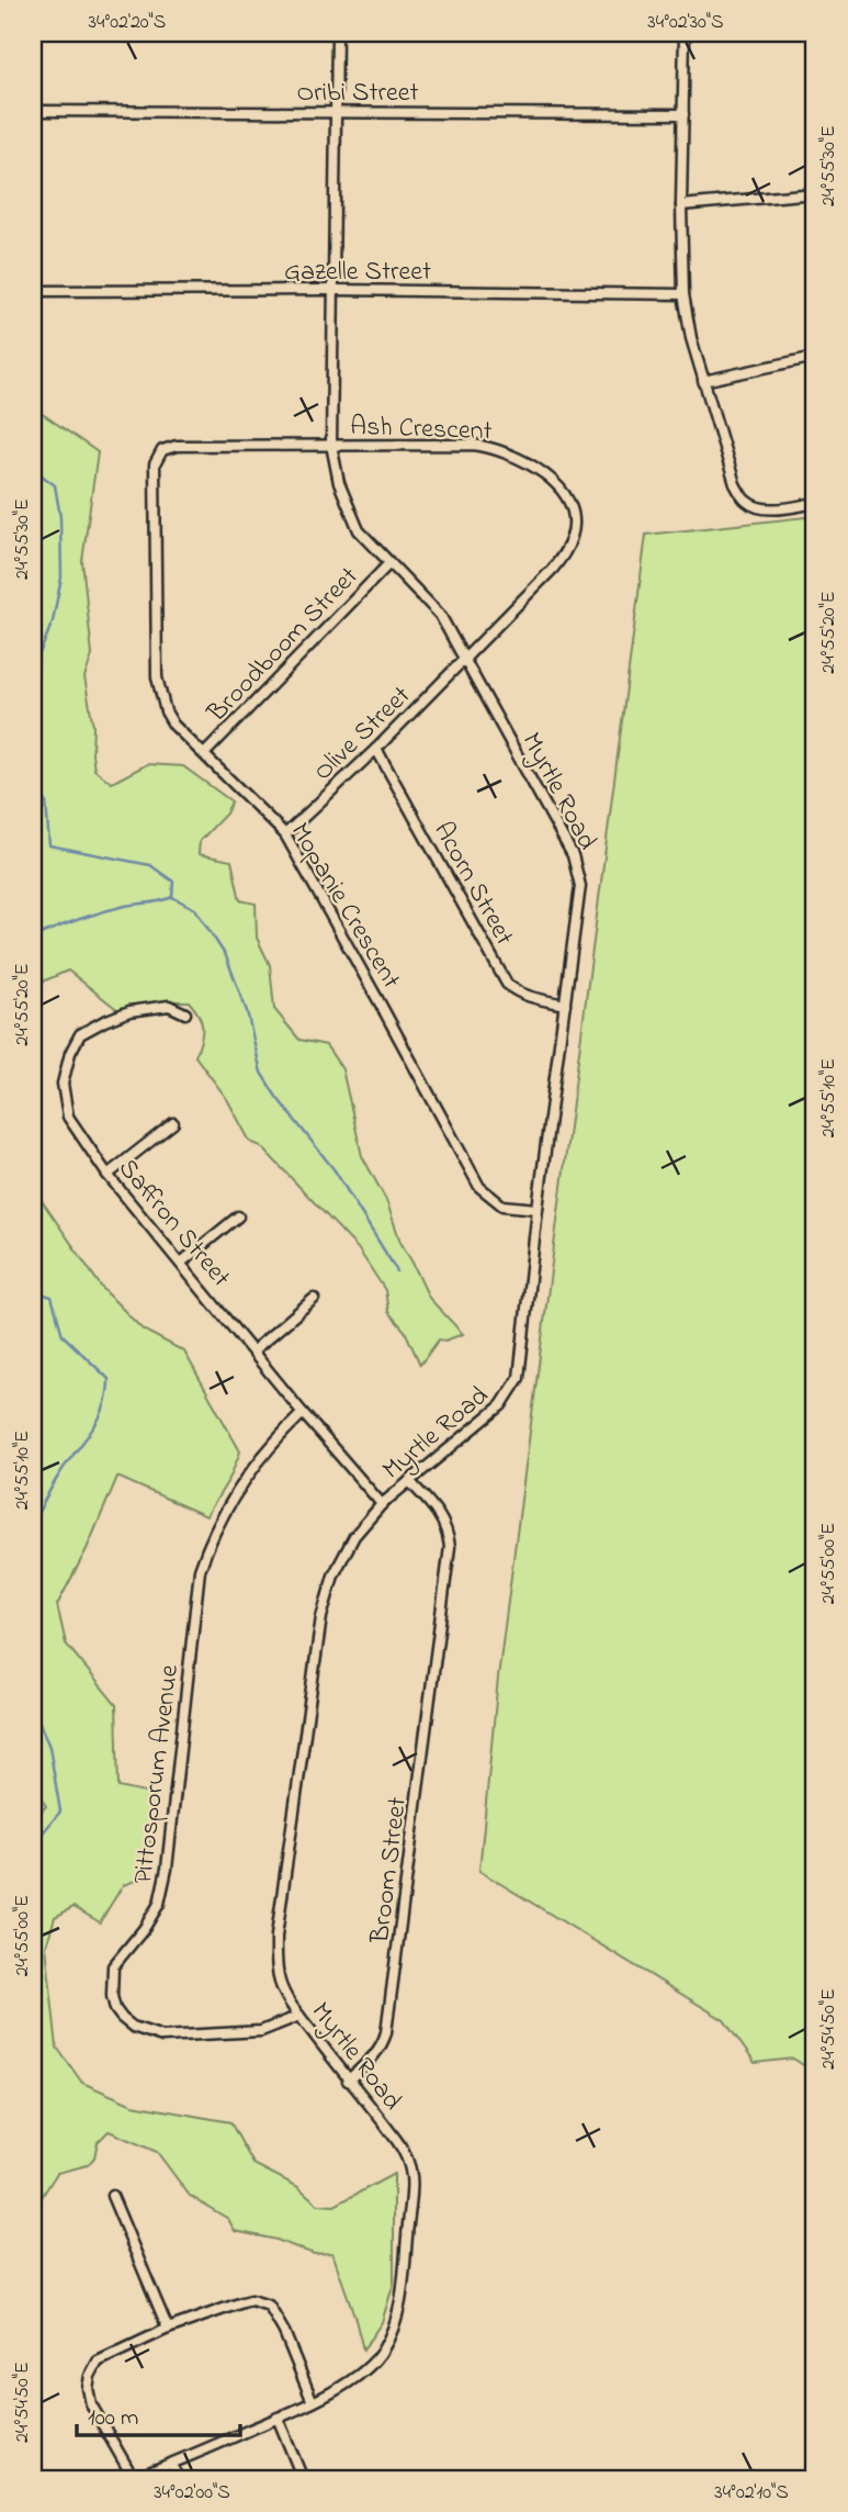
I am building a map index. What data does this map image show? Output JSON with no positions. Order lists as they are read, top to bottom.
{
  "streets": {
    "street": [
      "Oribi Street",
      "Gazelle Street",
      "Ash Crescent",
      "Broodboom Street",
      "Olive Street",
      "Myrtle Road",
      "Acorn Street",
      "Mopanie Crescent",
      "Saffron Street",
      "Pittosporum Avenue",
      "Broom Street"
    ]
  },
  "crossings": [
    ["Oribi Street", "Myrtle Road"],
    ["Gazelle Street", "Myrtle Road"],
    ["Ash Crescent", "Olive Street"],
    ["Ash Crescent", "Myrtle Road"],
    ["Ash Crescent", "Mopanie Crescent"],
    ["Broodboom Street", "Myrtle Road"],
    ["Broodboom Street", "Mopanie Crescent"],
    ["Olive Street", "Myrtle Road"],
    ["Olive Street", "Acorn Street"],
    ["Olive Street", "Mopanie Crescent"],
    ["Myrtle Road", "Acorn Street"],
    ["Myrtle Road", "Mopanie Crescent"],
    ["Myrtle Road", "Saffron Street"],
    ["Myrtle Road", "Pittosporum Avenue"],
    ["Myrtle Road", "Broom Street"],
    ["Saffron Street", "Pittosporum Avenue"]
  ],
  "scale_bar": "100 m",
  "coordinates": [
    "34°02'20\"S",
    "34°02'30\"S",
    "24°55'30\"E",
    "24°55'20\"E",
    "24°55'10\"E",
    "24°55'00\"E",
    "24°54'50\"E",
    "34°02'00\"S",
    "34°02'10\"S"
  ]
}
